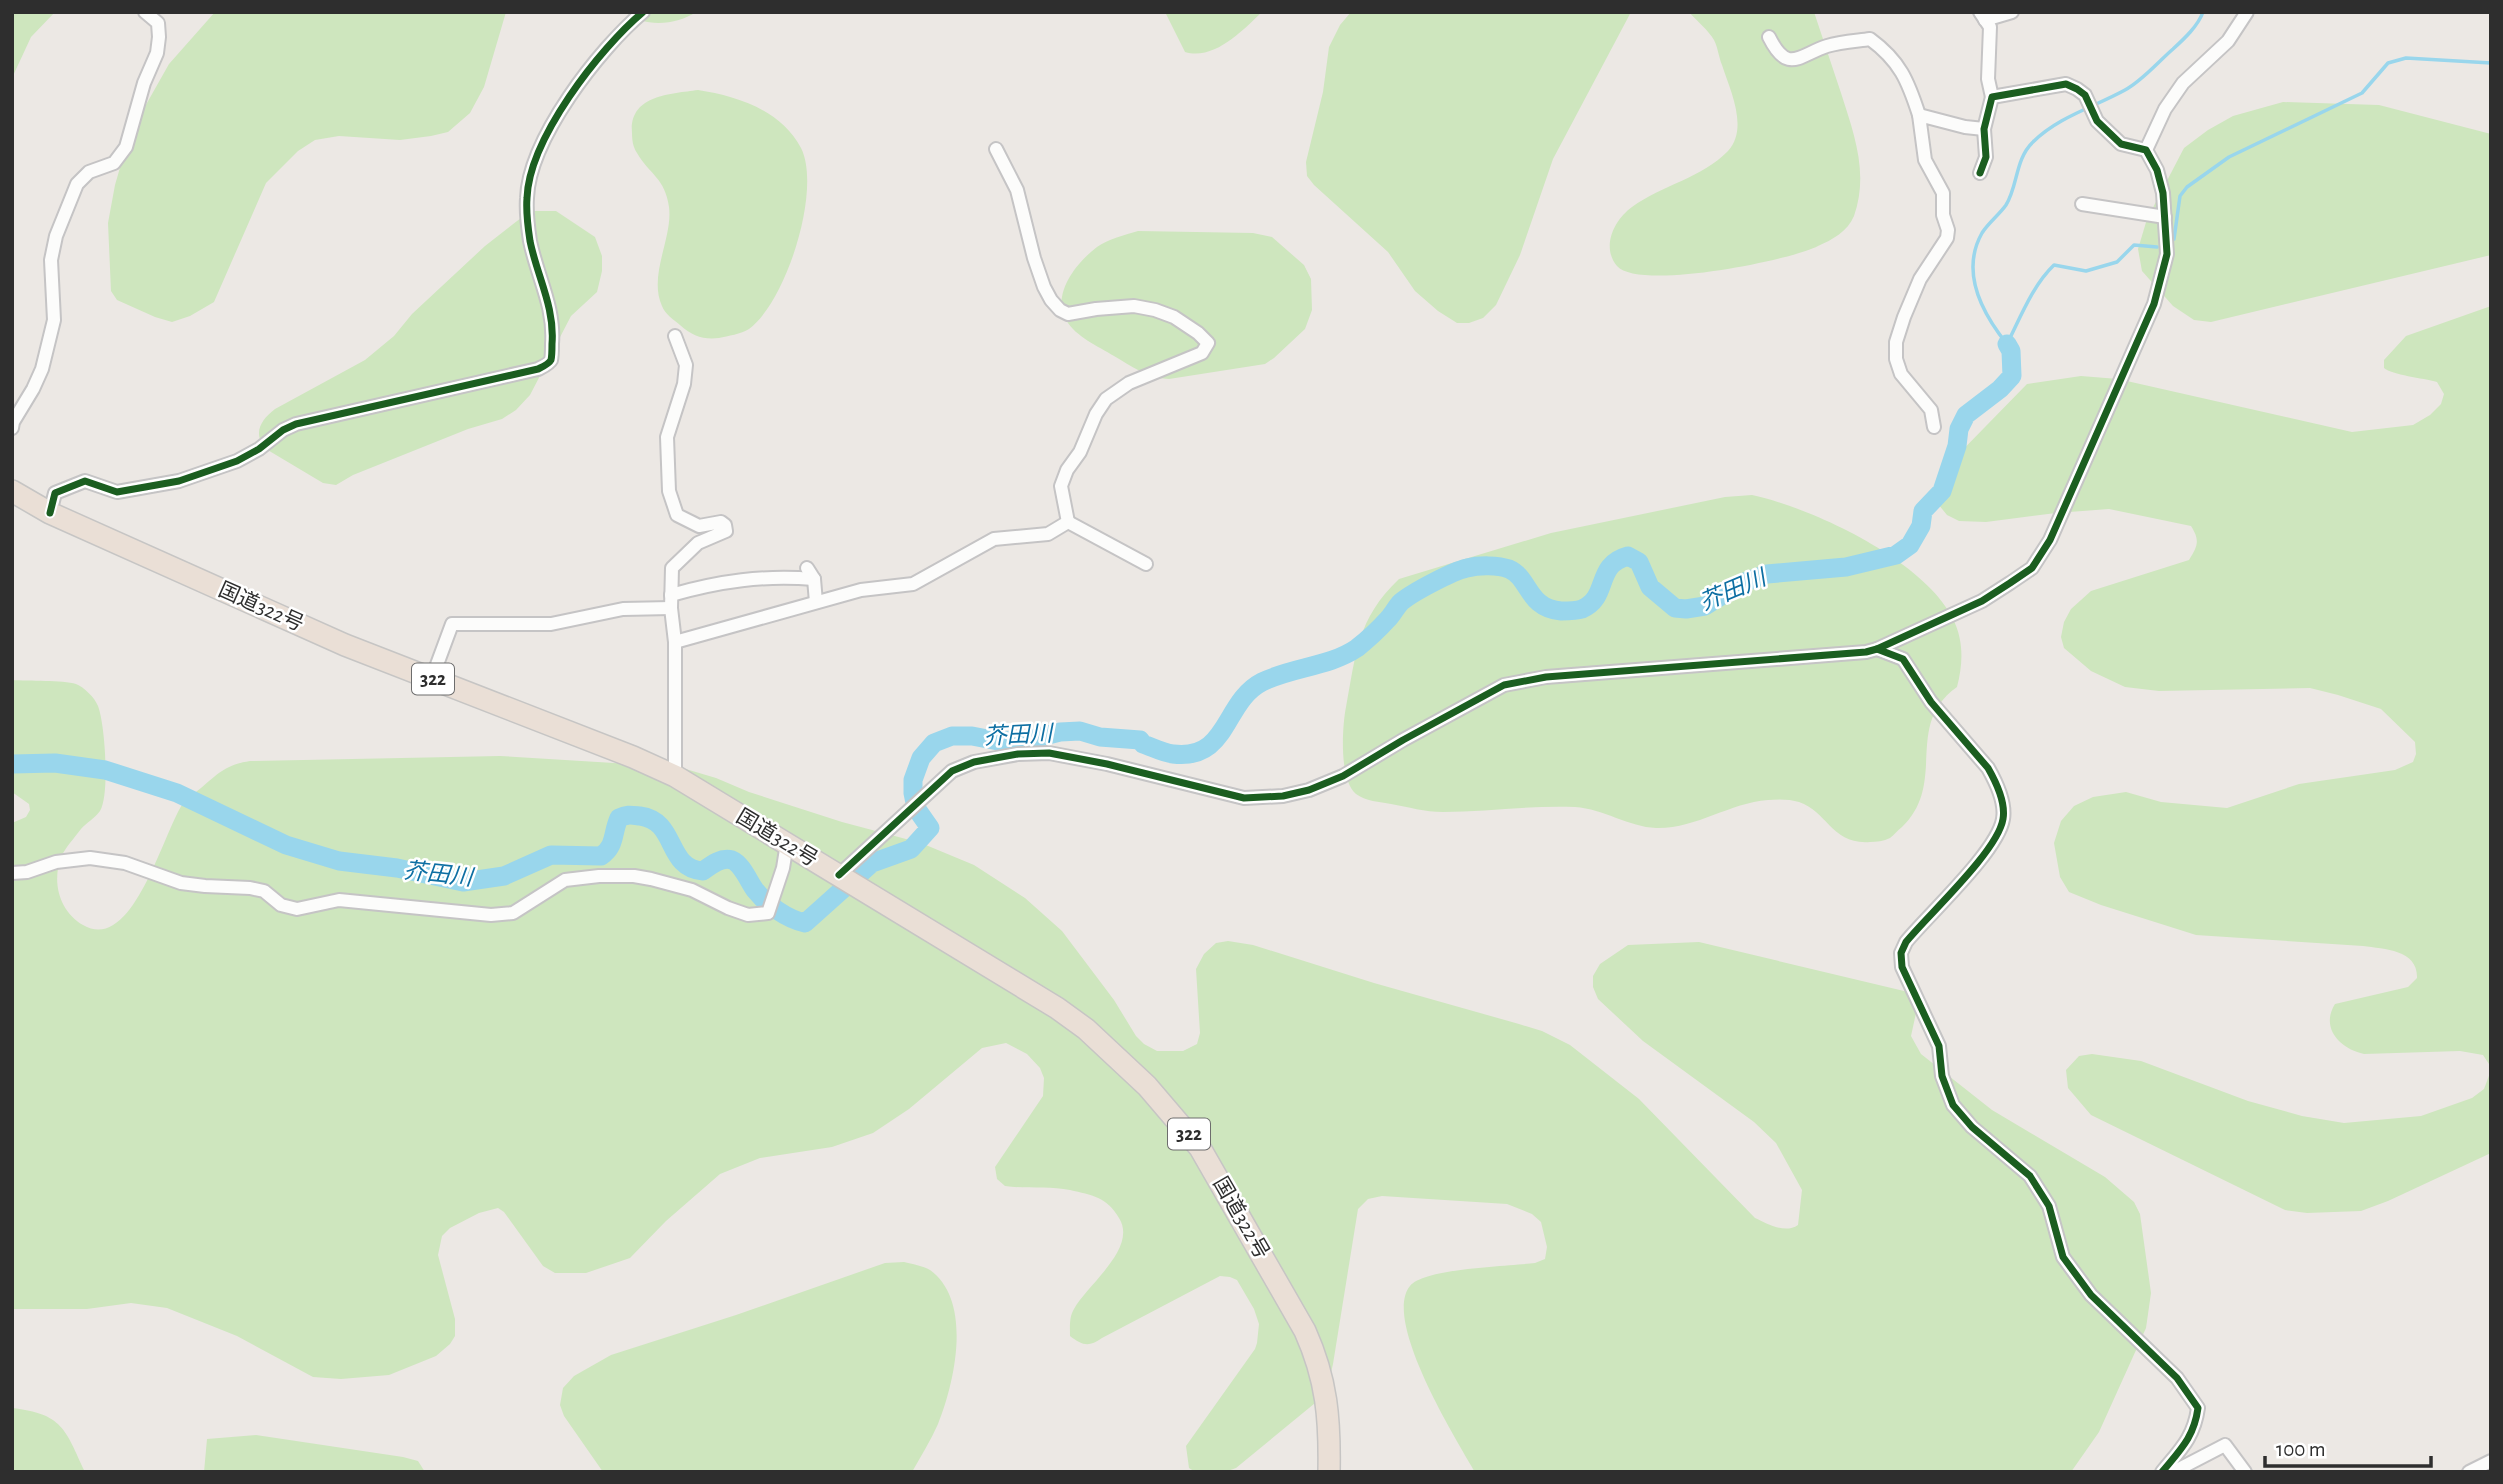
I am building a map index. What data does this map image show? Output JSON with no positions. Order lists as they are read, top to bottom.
{
  "streets": {
    "highway": ["国道322号", "322"]
  },
  "water": ["芥田川"],
  "scale_bar": "100 m"
}
